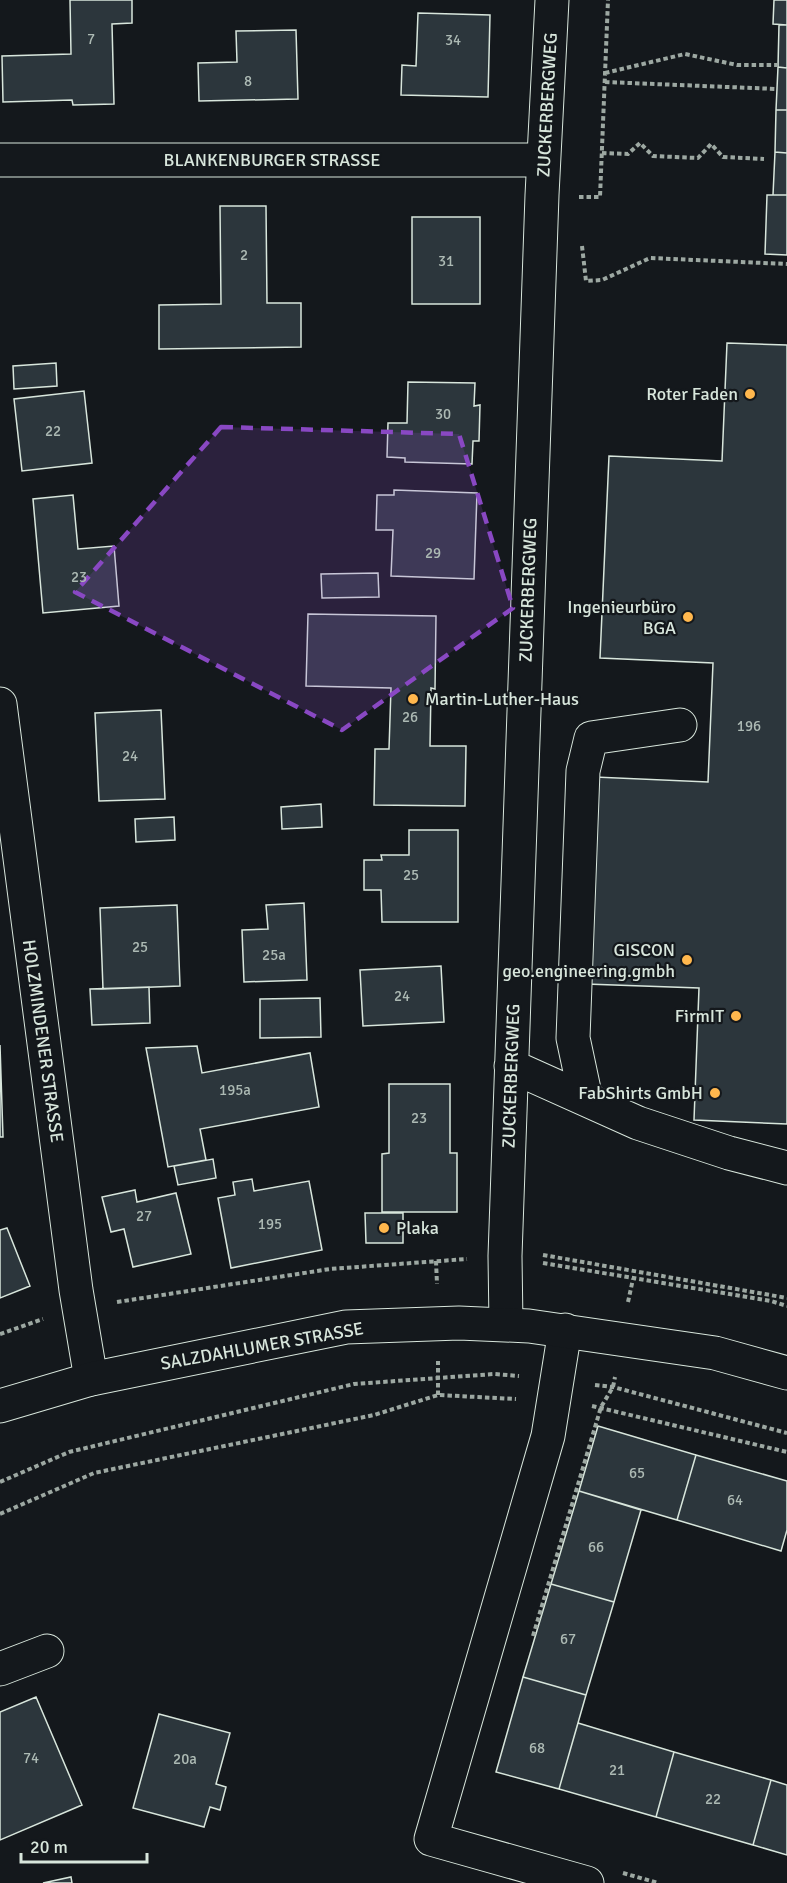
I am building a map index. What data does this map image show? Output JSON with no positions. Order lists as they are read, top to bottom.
{
  "streets": {
    "street": [
      "ZUCKERBERGWEG",
      "BLANKENBURGER STRASSE",
      "HOLZMINDENER STRASSE",
      "SALZDAHLUMER STRASSE"
    ]
  },
  "crossings": [
    ["ZUCKERBERGWEG", "BLANKENBURGER STRASSE"],
    ["ZUCKERBERGWEG", "SALZDAHLUMER STRASSE"],
    ["HOLZMINDENER STRASSE", "SALZDAHLUMER STRASSE"]
  ],
  "places": [
    "Roter Faden",
    "Ingenieurbüro BGA",
    "Martin-Luther-Haus",
    "GISCON geo.engineering.gmbh",
    "FirmIT",
    "FabShirts GmbH",
    "Plaka"
  ],
  "house_numbers": [
    "7",
    "34",
    "8",
    "2",
    "31",
    "30",
    "22",
    "29",
    "23",
    "26",
    "196",
    "24",
    "25",
    "25",
    "25a",
    "24",
    "195a",
    "23",
    "27",
    "195",
    "65",
    "64",
    "66",
    "67",
    "68",
    "74",
    "20a",
    "21",
    "22"
  ],
  "scale_bar": "20 m"
}
